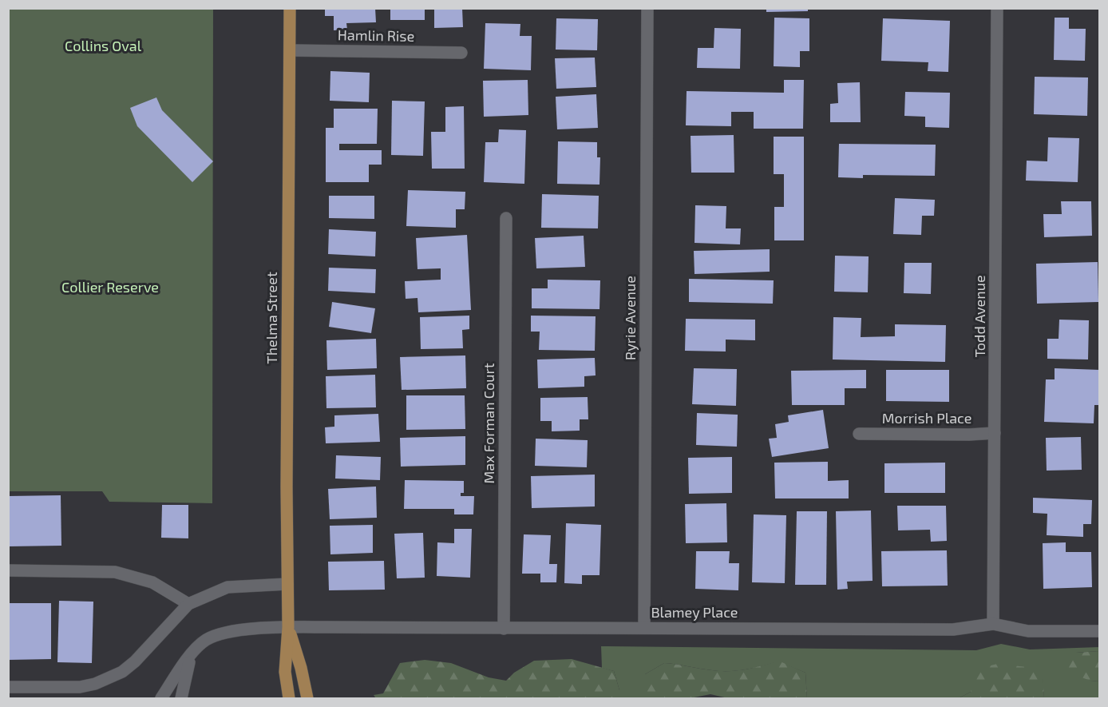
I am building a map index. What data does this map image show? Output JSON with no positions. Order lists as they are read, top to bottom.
{
  "streets": {
    "main road": ["Thelma Street"],
    "street": [
      "Hamlin Rise",
      "Todd Avenue",
      "Ryrie Avenue",
      "Morrish Place",
      "Max Forman Court",
      "Blamey Place"
    ]
  },
  "crossings": [
    ["Hamlin Rise", "Thelma Street"],
    ["Todd Avenue", "Morrish Place"],
    ["Todd Avenue", "Blamey Place"],
    ["Thelma Street", "Blamey Place"],
    ["Ryrie Avenue", "Blamey Place"],
    ["Max Forman Court", "Blamey Place"]
  ],
  "parks": ["Collins Oval", "Collier Reserve"]
}
